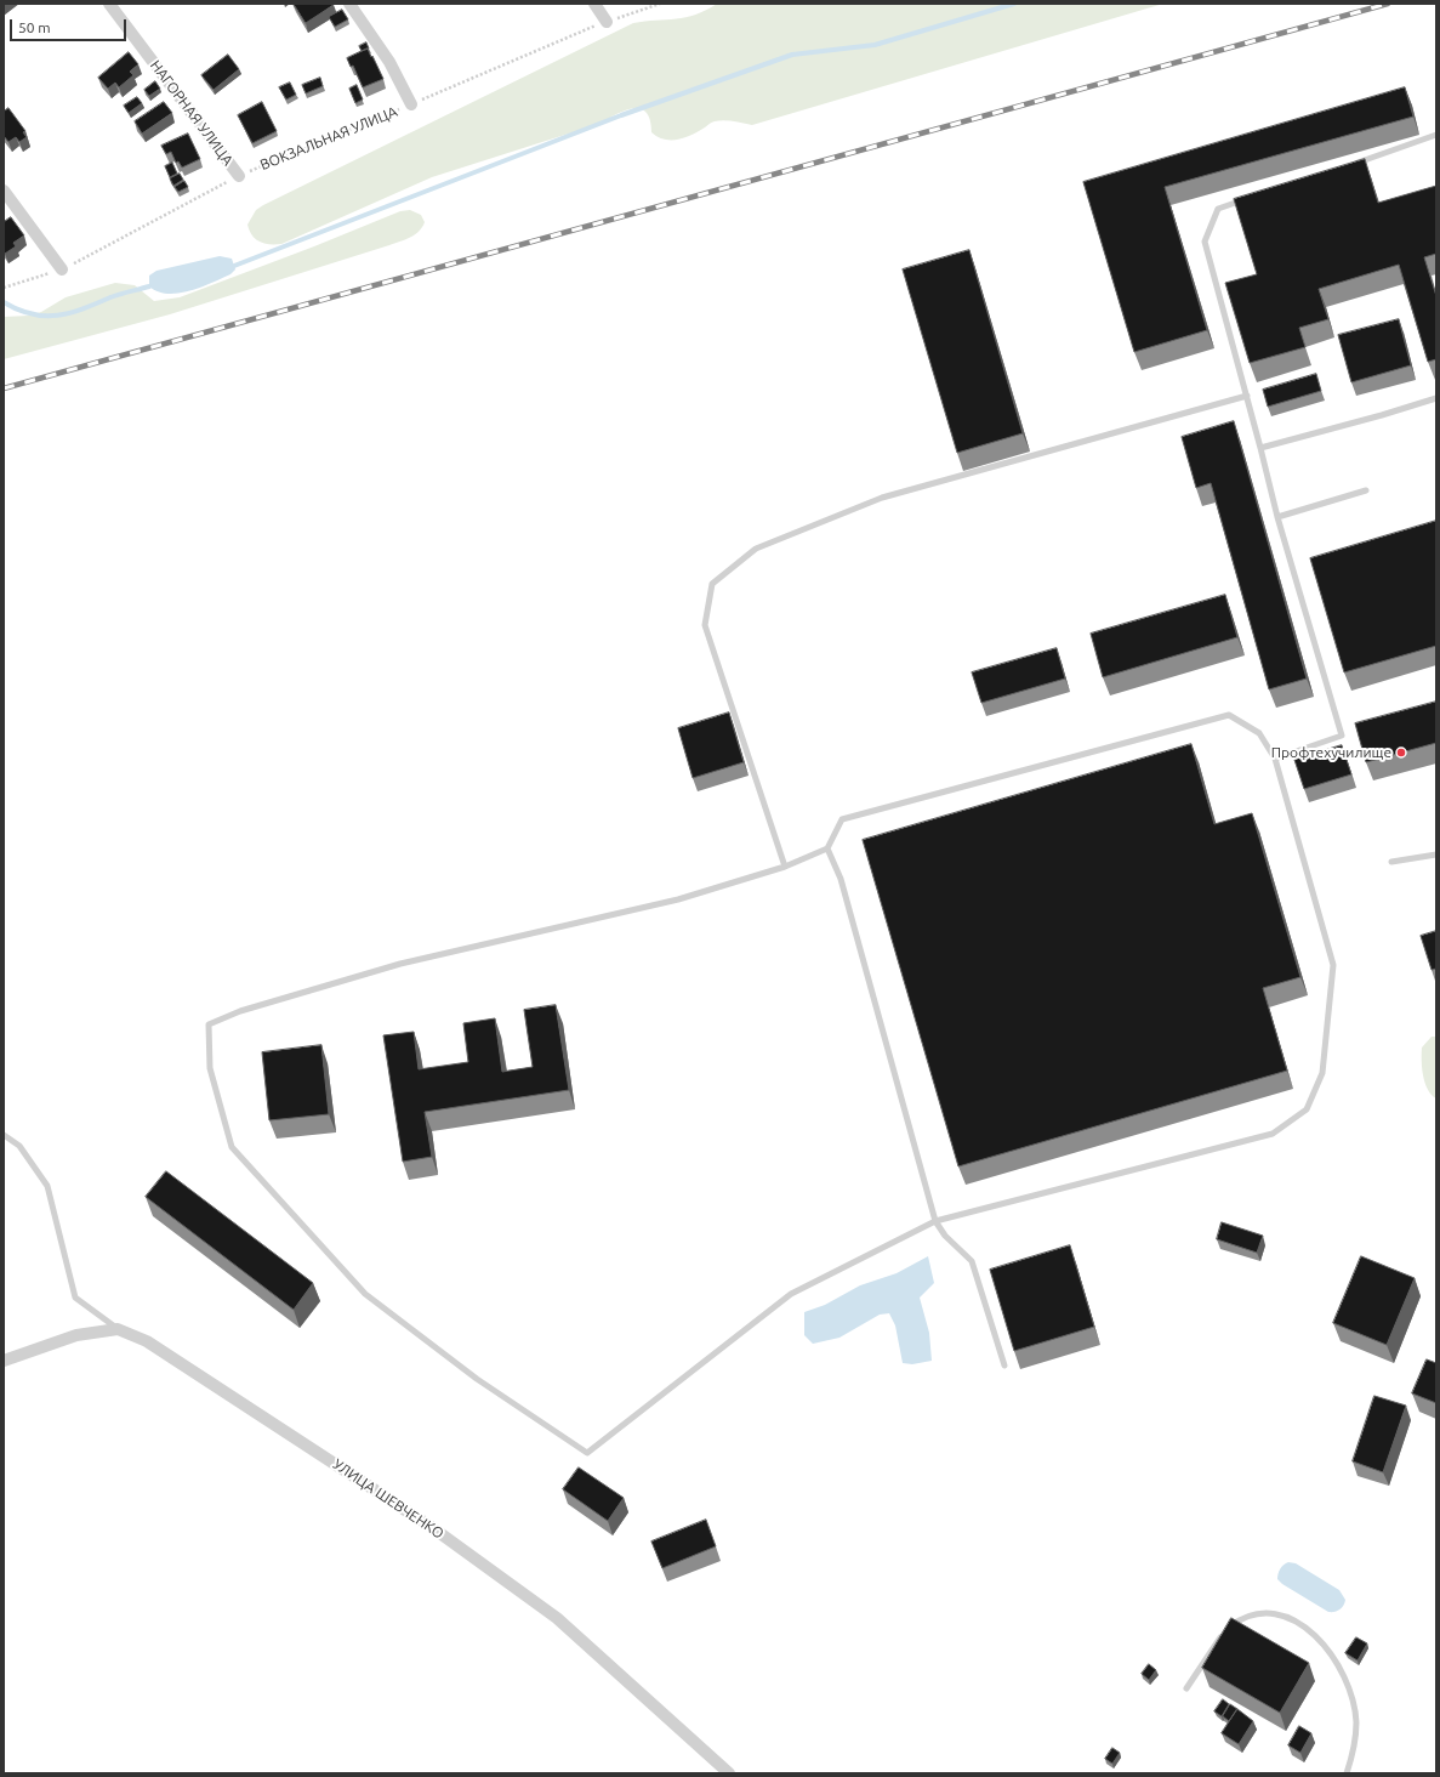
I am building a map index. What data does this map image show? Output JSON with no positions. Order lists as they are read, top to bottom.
{
  "streets": {
    "street": ["НАГОРНАЯ УЛИЦА", "УЛИЦА ШЕВЧЕНКО"],
    "path": ["ВОКЗАЛЬНАЯ УЛИЦА"]
  },
  "crossings": [
    ["НАГОРНАЯ УЛИЦА", "ВОКЗАЛЬНАЯ УЛИЦА"]
  ],
  "places": ["Профтехучилище"],
  "scale_bar": "50 m"
}
